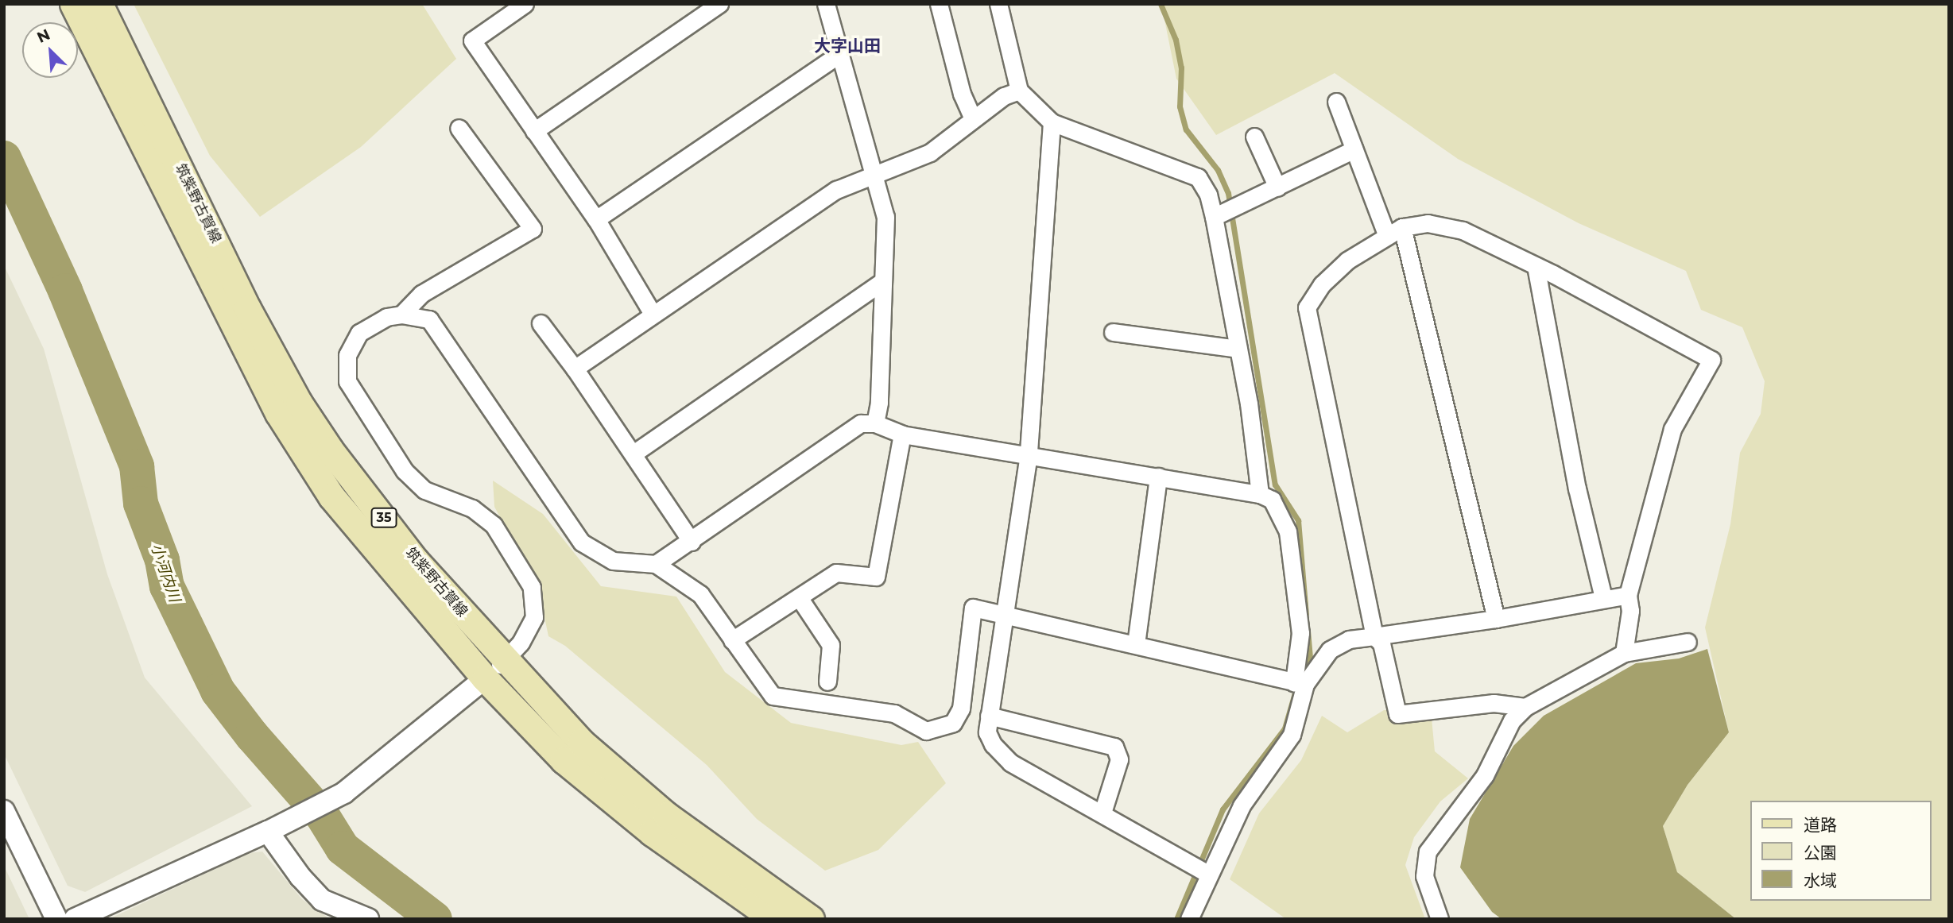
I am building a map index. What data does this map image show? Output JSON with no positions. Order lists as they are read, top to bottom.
{
  "streets": {
    "main road": ["筑紫野古賀線", "35"]
  },
  "districts": ["大字山田"],
  "water": ["小河内川"],
  "legend": ["道路", "公園", "水域"],
  "north": "top left"
}
